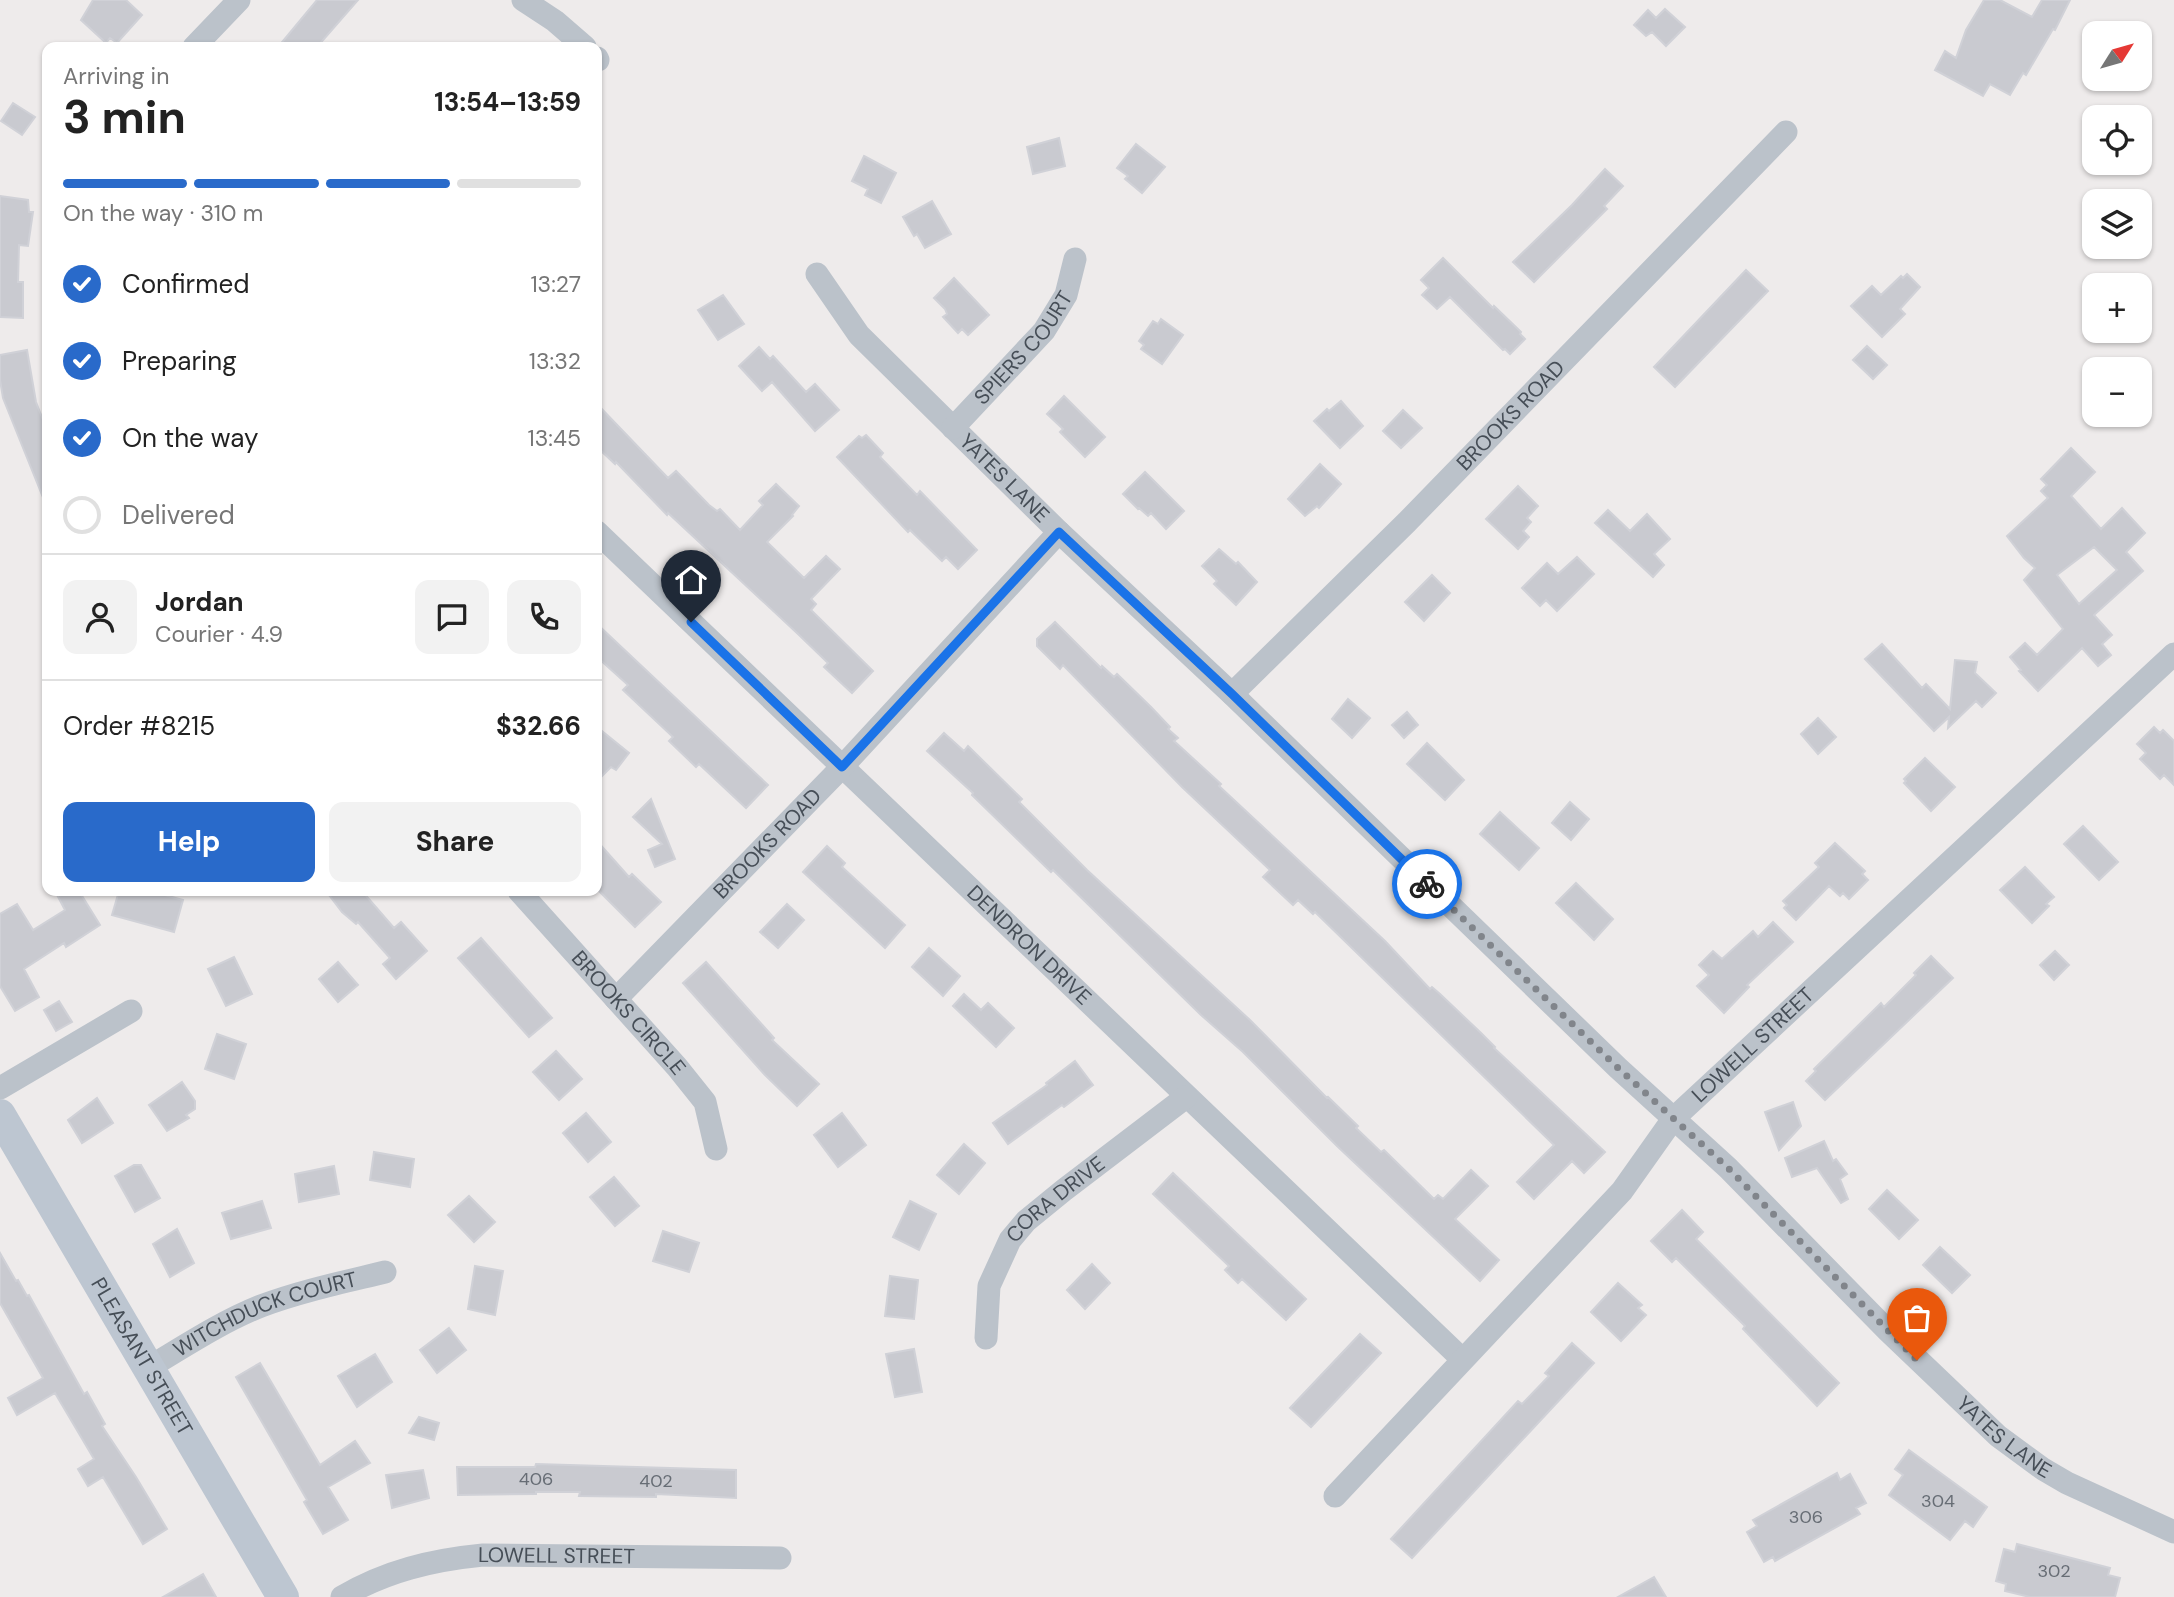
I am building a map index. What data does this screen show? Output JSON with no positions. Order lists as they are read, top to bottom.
{
  "streets": {
    "street": [
      "SPIERS COURT",
      "BROOKS ROAD",
      "YATES LANE",
      "DENDRON DRIVE",
      "BROOKS CIRCLE",
      "LOWELL STREET",
      "CORA DRIVE",
      "WITCHDUCK COURT",
      "PLEASANT STREET"
    ]
  },
  "crossings": [
    ["SPIERS COURT", "YATES LANE"],
    ["BROOKS ROAD", "YATES LANE"],
    ["BROOKS ROAD", "DENDRON DRIVE"],
    ["BROOKS ROAD", "BROOKS CIRCLE"],
    ["YATES LANE", "LOWELL STREET"],
    ["DENDRON DRIVE", "LOWELL STREET"],
    ["DENDRON DRIVE", "CORA DRIVE"],
    ["WITCHDUCK COURT", "PLEASANT STREET"]
  ],
  "house_numbers": [
    "406",
    "402",
    "304",
    "306",
    "302"
  ],
  "north": "top right",
  "page": {
    "map_buttons": ["+", "−"],
    "heading": ["3 min", "Arriving in", "13:54–13:59"],
    "panel": [
      "Jordan",
      "Courier · 4.9",
      "Order #8215",
      "$32.66"
    ],
    "bar": "On the way · 310 m",
    "list": [
      ["Confirmed", "13:27"],
      ["Preparing", "13:32"],
      ["On the way", "13:45"],
      "Delivered"
    ],
    "buttons": ["Help", "Share"]
  }
}
